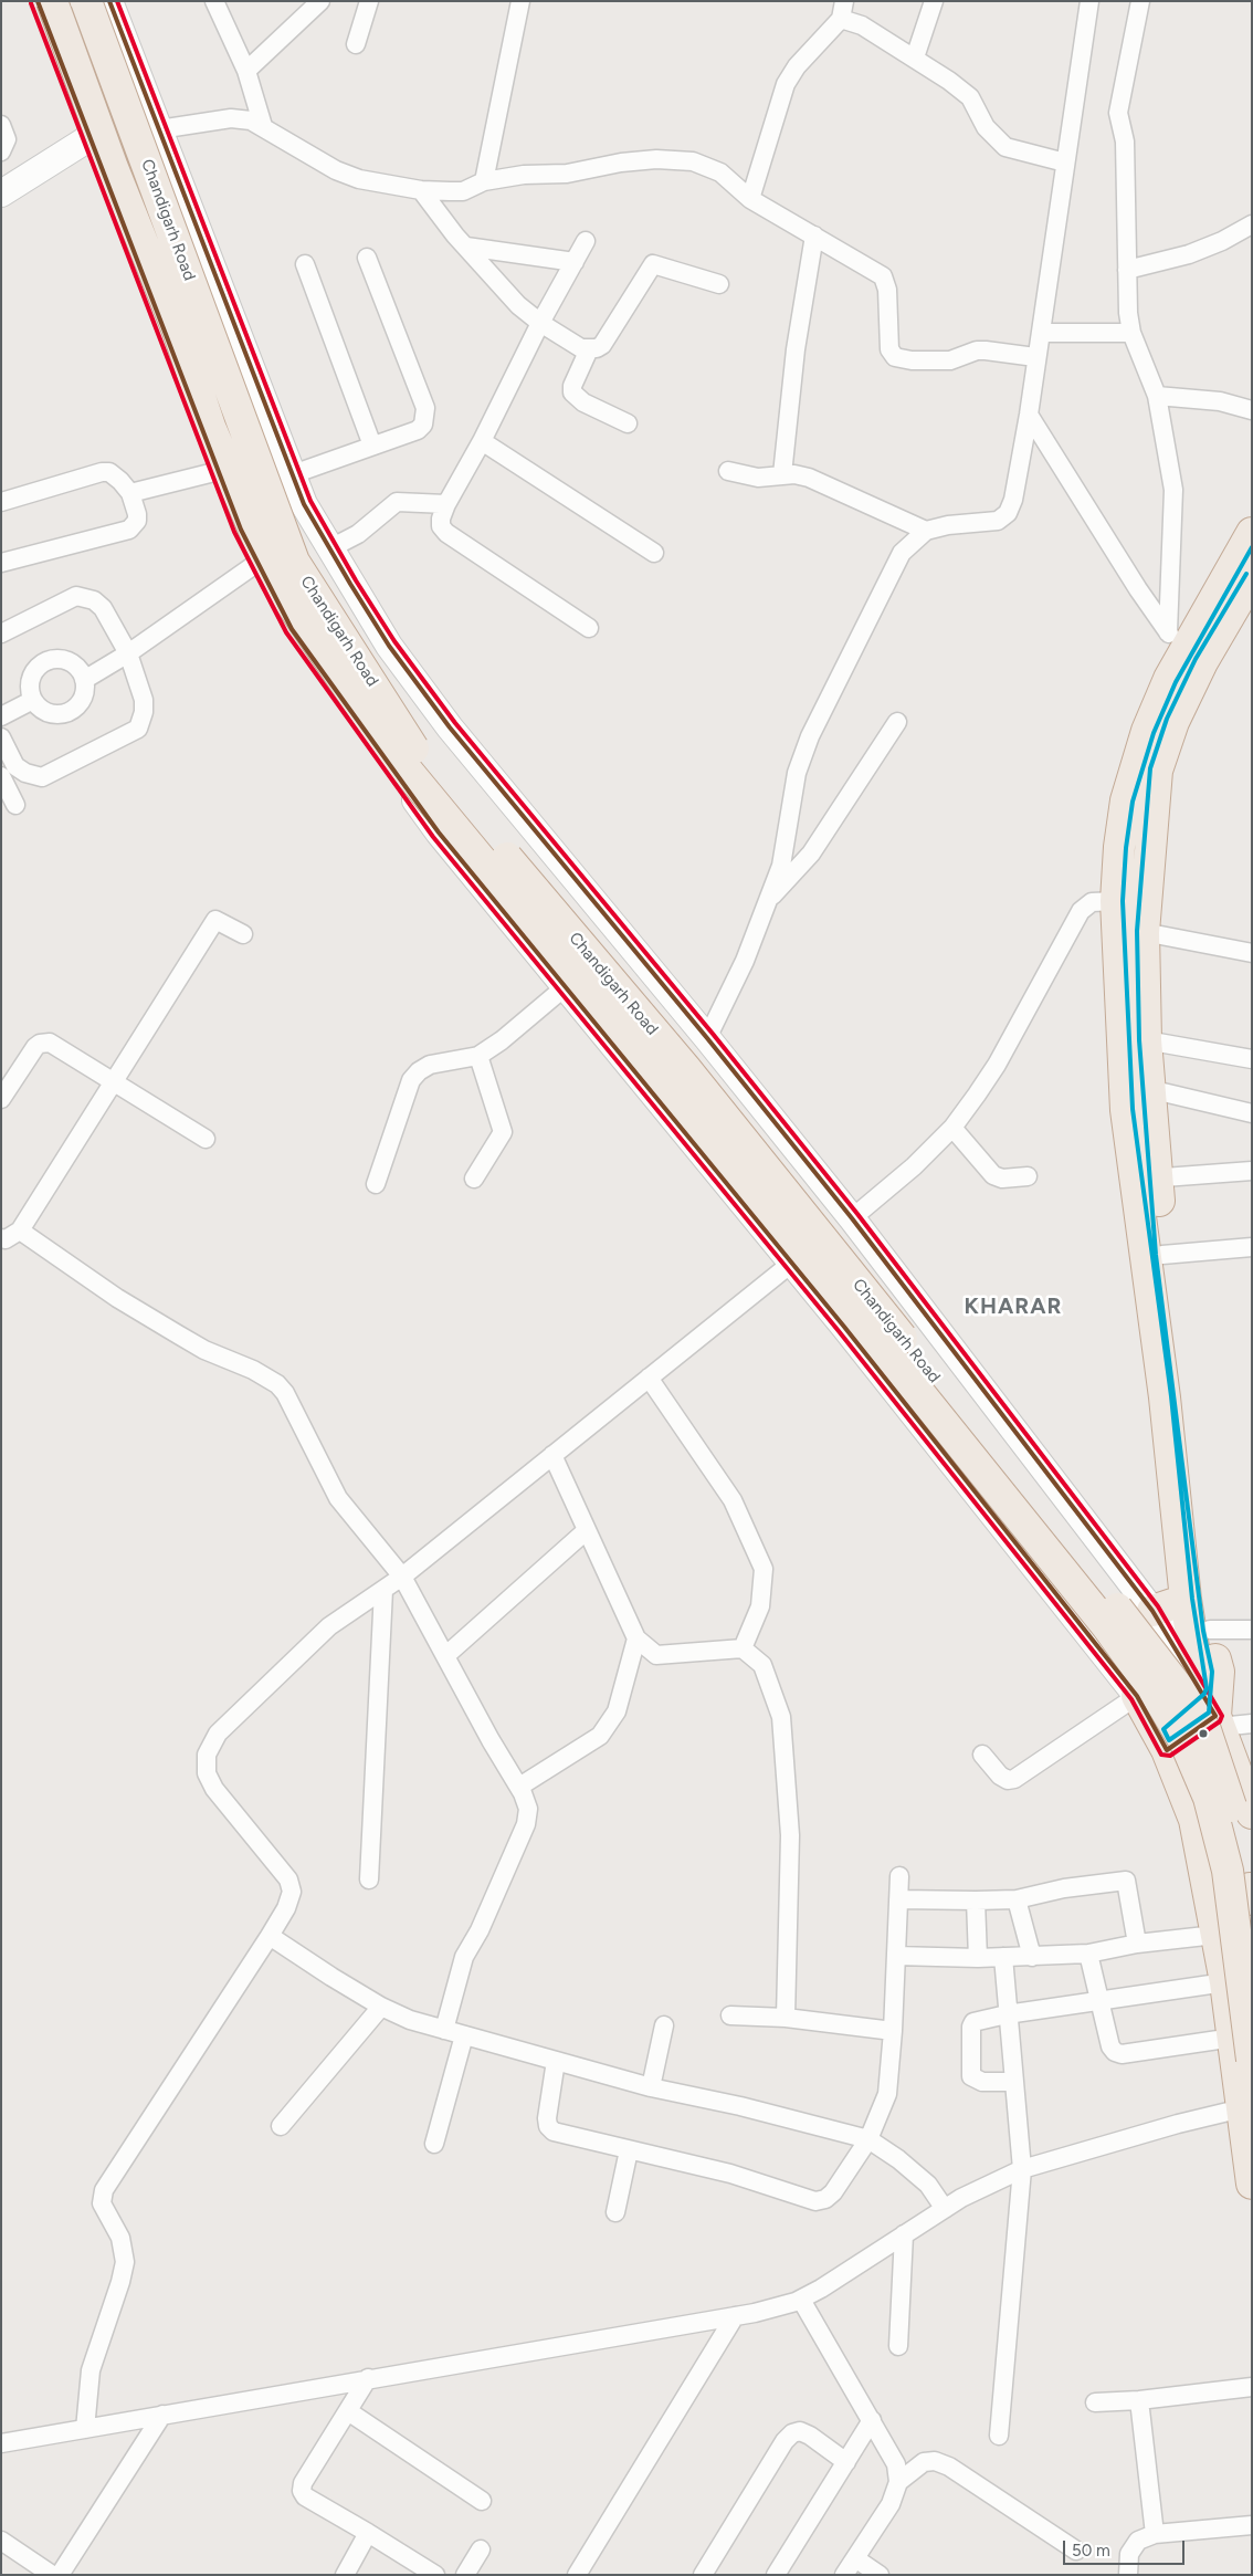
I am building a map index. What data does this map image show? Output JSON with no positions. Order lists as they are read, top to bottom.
{
  "streets": {
    "highway": ["Chandigarh Road"]
  },
  "districts": ["KHARAR"],
  "scale_bar": "50 m"
}
